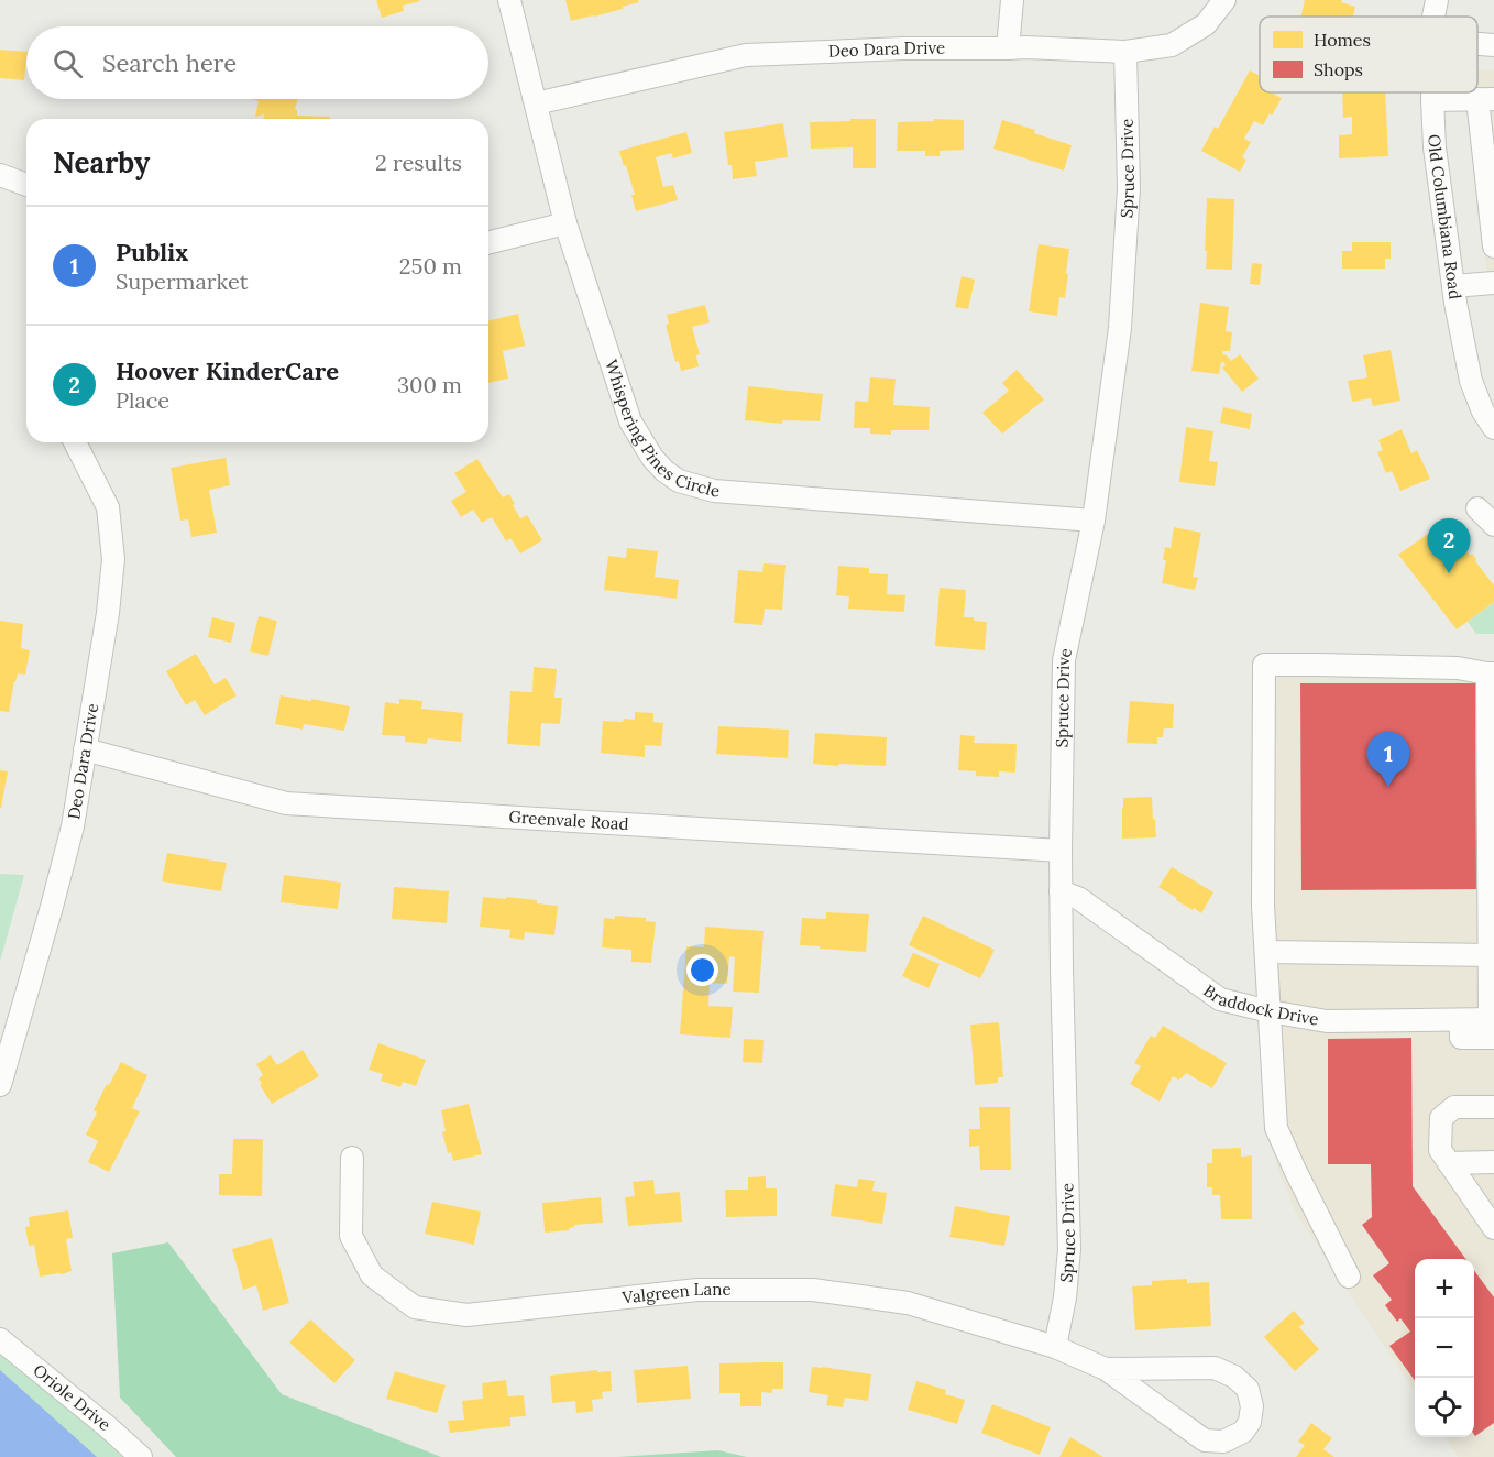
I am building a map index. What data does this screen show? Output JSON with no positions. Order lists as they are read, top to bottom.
{
  "streets": {
    "street": [
      "Deo Dara Drive",
      "Spruce Drive",
      "Old Columbiana Road",
      "Whispering Pines Circle",
      "Greenvale Road",
      "Braddock Drive",
      "Valgreen Lane",
      "Oriole Drive"
    ]
  },
  "crossings": [
    ["Deo Dara Drive", "Spruce Drive"],
    ["Deo Dara Drive", "Whispering Pines Circle"],
    ["Deo Dara Drive", "Greenvale Road"],
    ["Spruce Drive", "Whispering Pines Circle"],
    ["Spruce Drive", "Greenvale Road"],
    ["Spruce Drive", "Braddock Drive"],
    ["Spruce Drive", "Valgreen Lane"]
  ],
  "legend": ["Homes", "Shops"],
  "page": {
    "search": "Search here",
    "heading": ["Nearby", "2 results"],
    "list": [
      {
        "mark": "1",
        "name": "Publix",
        "note": "Supermarket",
        "value": "250 m"
      },
      {
        "mark": "2",
        "name": "Hoover KinderCare",
        "note": "Place",
        "value": "300 m"
      }
    ],
    "pins": ["2", "1"],
    "map_buttons": ["+", "−"]
  }
}
